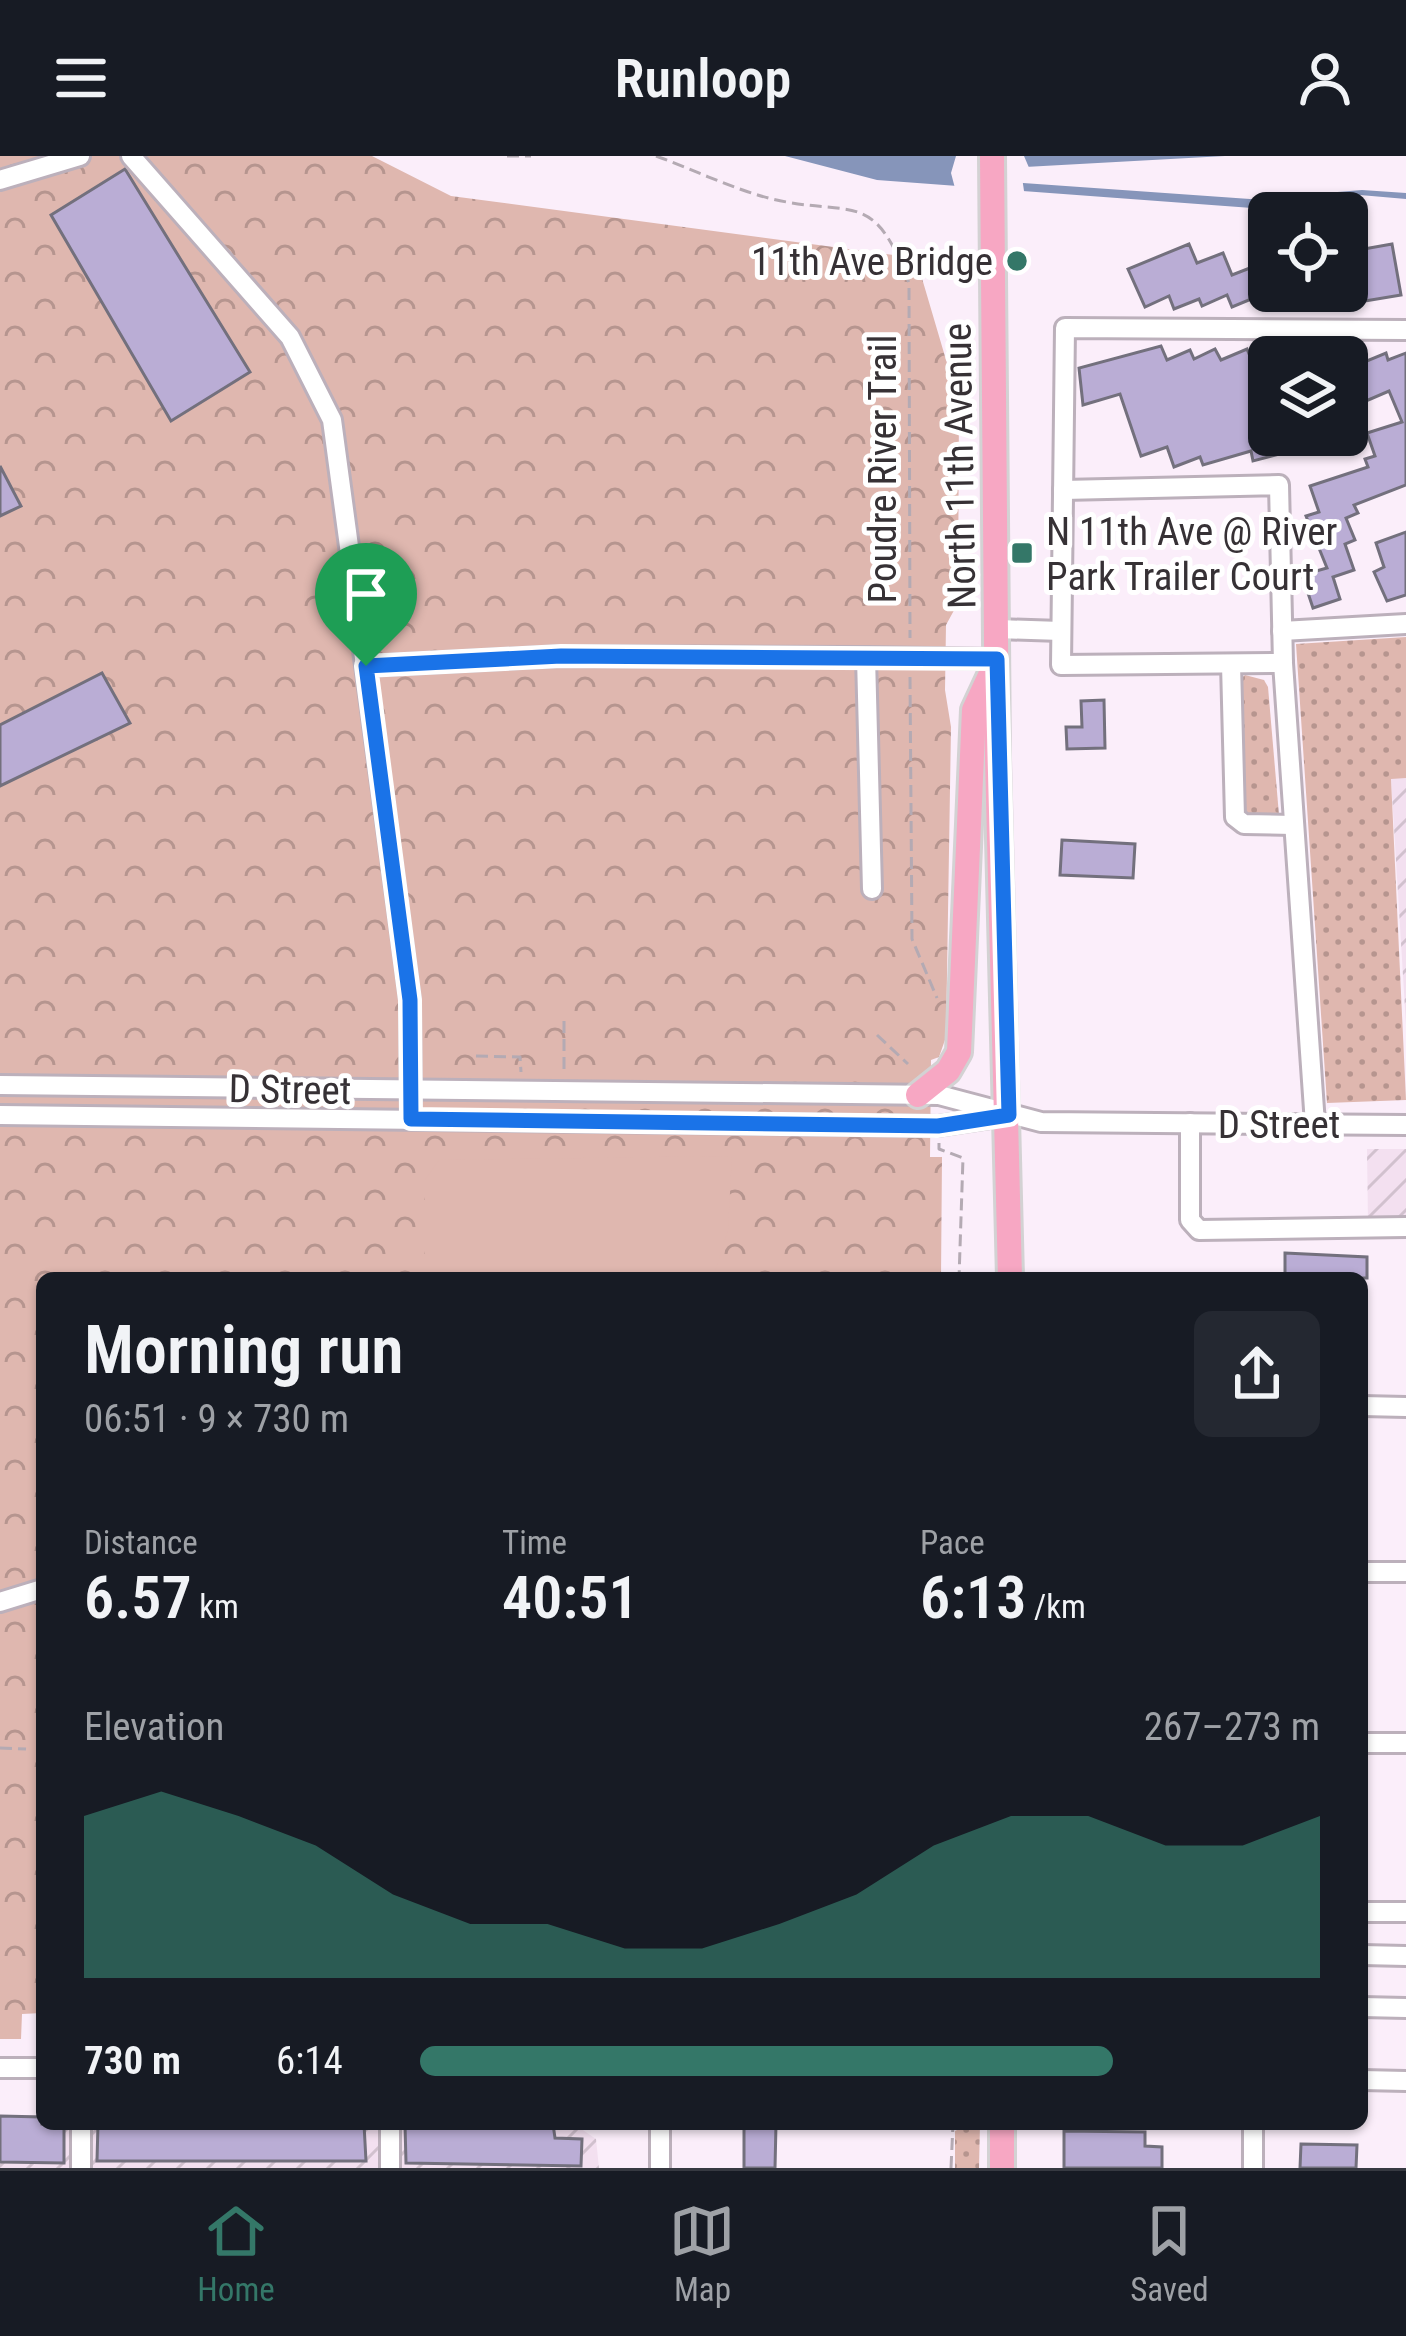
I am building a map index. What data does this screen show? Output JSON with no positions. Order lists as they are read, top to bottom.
{
  "streets": {
    "main road": ["North 11th Avenue"],
    "street": ["D Street"],
    "path": ["Poudre River Trail"]
  },
  "crossings": [
    ["North 11th Avenue", "D Street"]
  ],
  "places": {
    "other": ["11th Ave Bridge"],
    "transit": ["N 11th Ave @ River Park Trailer Court"]
  },
  "page": {
    "header": "Runloop",
    "heading": ["Morning run", "06:51 · 9 × 730 m"],
    "stats": [
      ["Distance", "6.57 km"],
      ["Time", "40:51"],
      ["Pace", "6:13 /km"]
    ],
    "chart": ["Elevation", "267–273 m"],
    "list": [
      {
        "name": "730 m",
        "note": "6:14"
      }
    ],
    "tabs": ["Home", "Map", "Saved"]
  }
}
